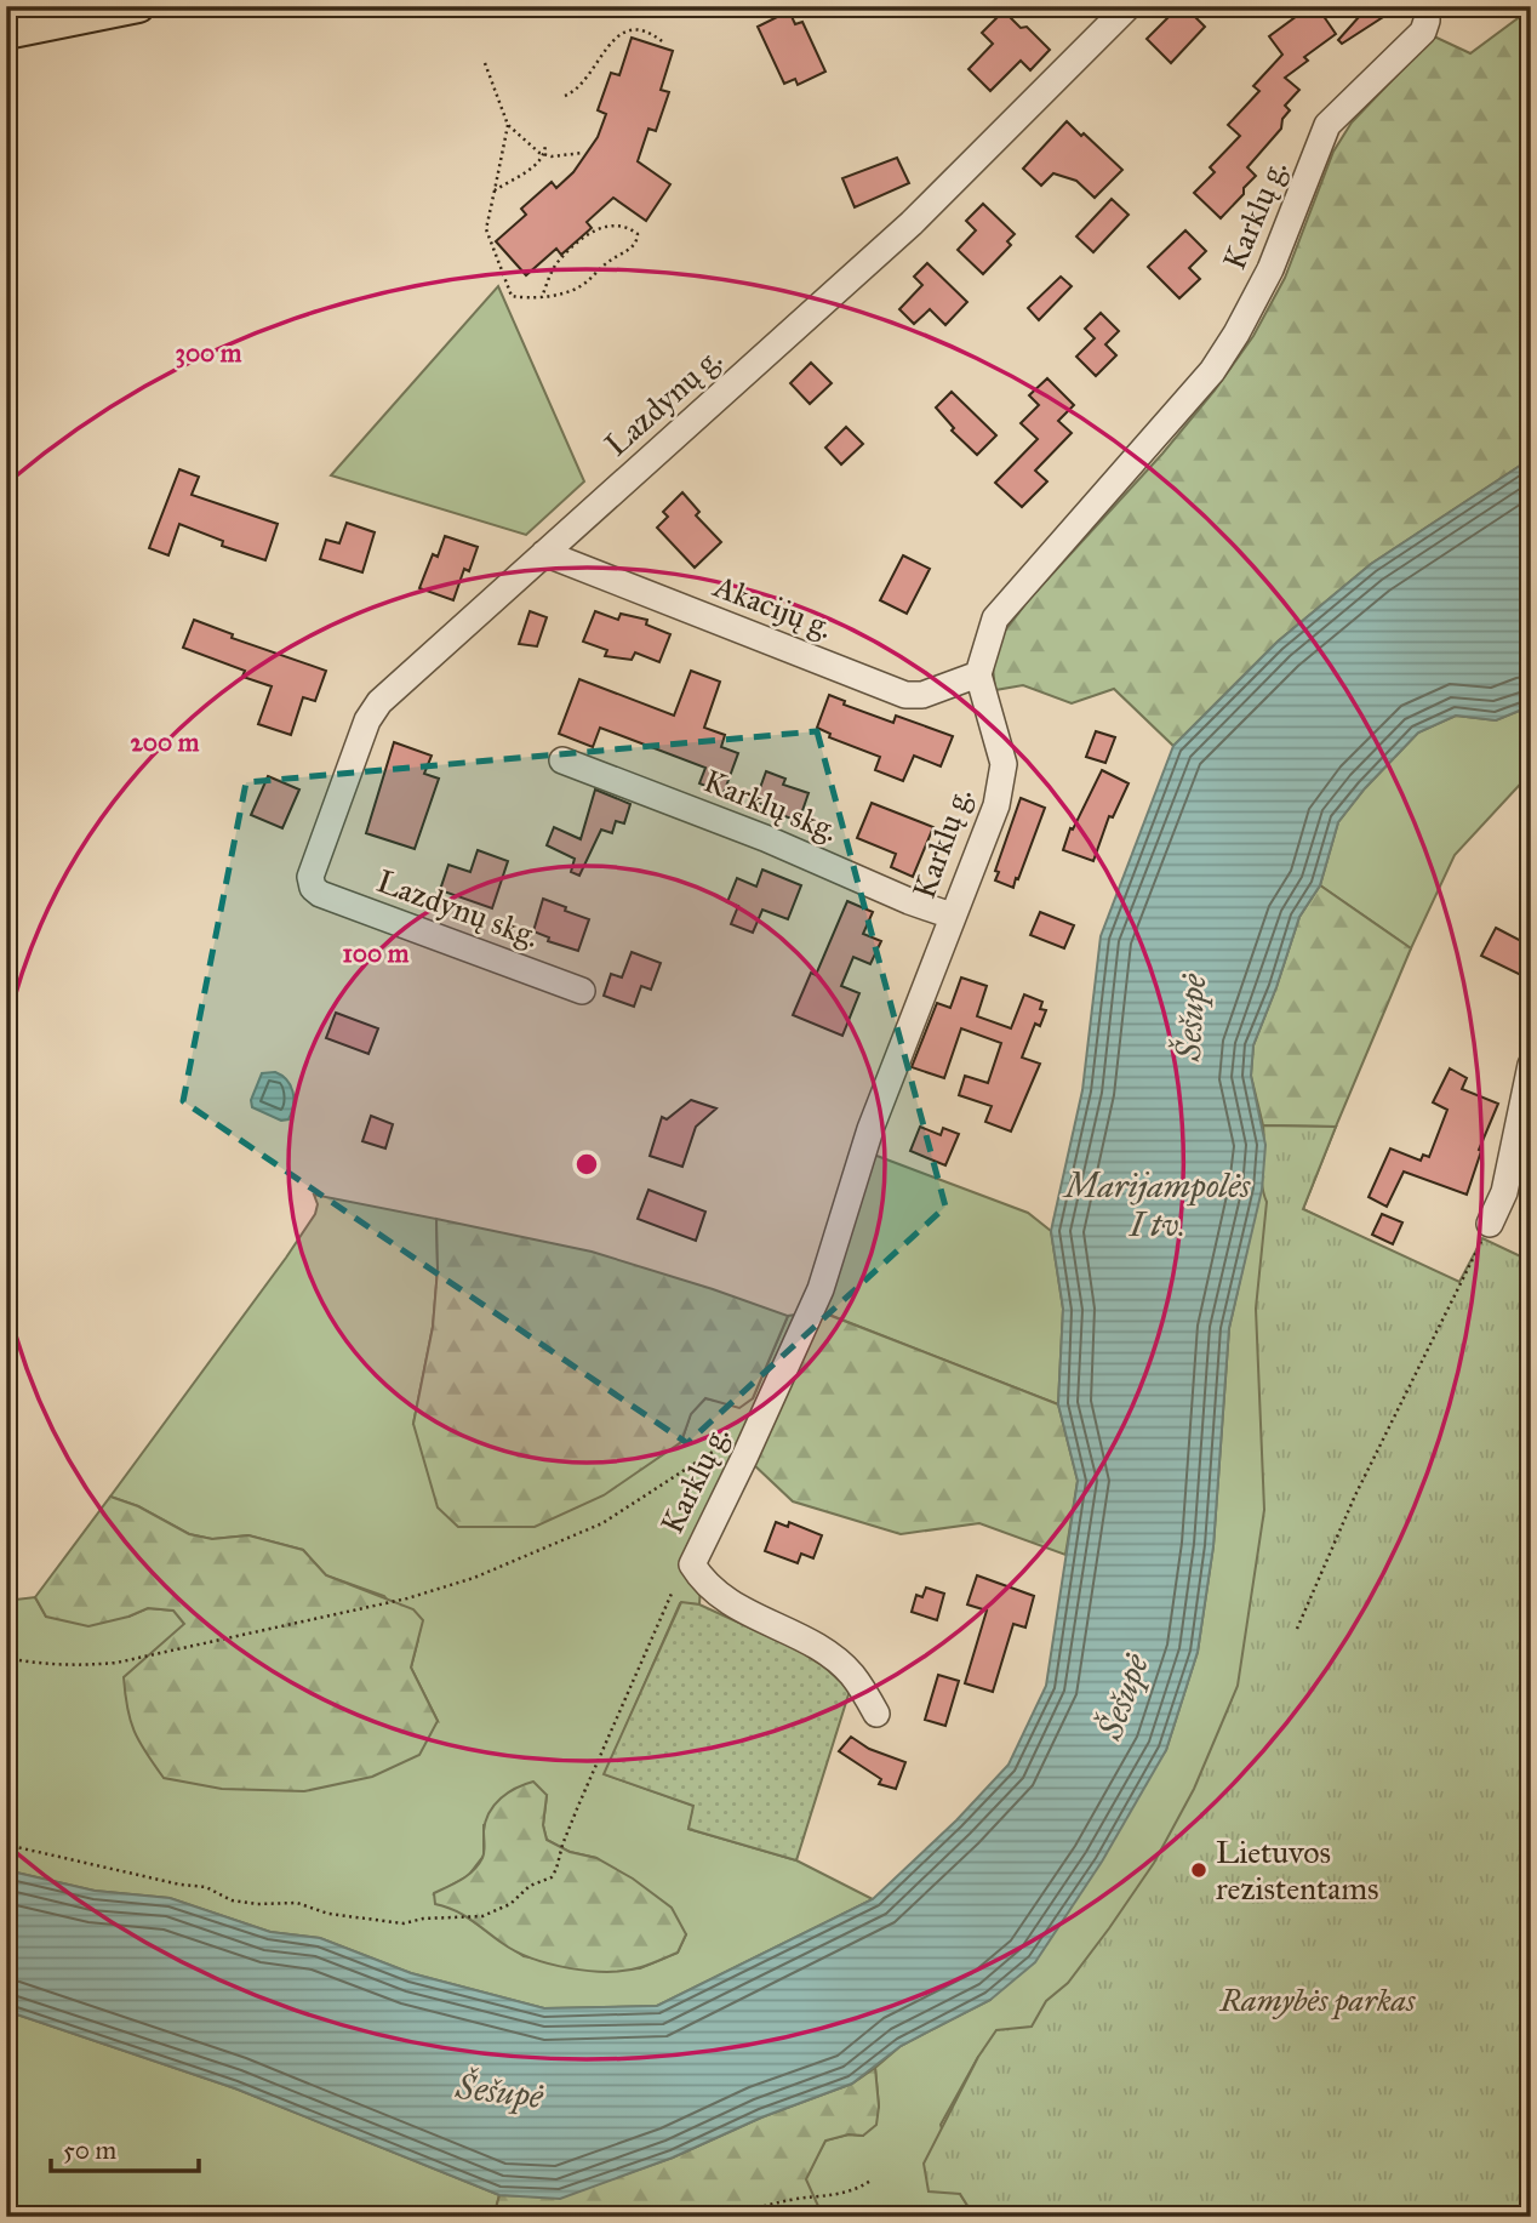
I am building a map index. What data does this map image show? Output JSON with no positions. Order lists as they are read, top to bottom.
{
  "streets": {
    "street": [
      "Karklų g.",
      "Lazdynų g.",
      "Akacijų g.",
      "Karklų skg.",
      "Lazdynų skg."
    ]
  },
  "crossings": [
    ["Karklų g.", "Akacijų g."],
    ["Karklų g.", "Karklų skg."],
    ["Lazdynų g.", "Akacijų g."],
    ["Lazdynų g.", "Lazdynų skg."]
  ],
  "water": ["Šešupė", "Marijampolės I tv."],
  "parks": ["Ramybės parkas"],
  "places": ["Lietuvos rezistentams"],
  "scale_bar": "50 m",
  "rings": ["300 m", "200 m", "100 m"]
}
